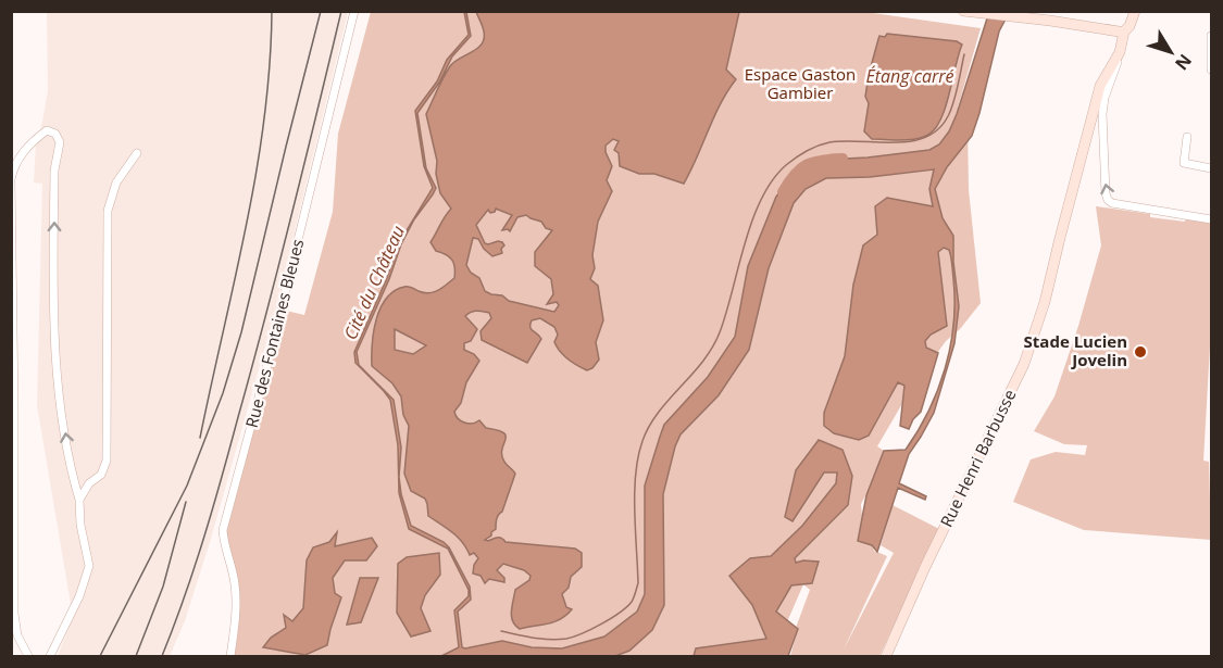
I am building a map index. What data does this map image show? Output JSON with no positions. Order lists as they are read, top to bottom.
{
  "streets": {
    "street": ["Rue des Fontaines Bleues", "Rue Henri Barbusse"]
  },
  "water": ["Étang carré", "Cité du Château"],
  "parks": ["Espace Gaston Gambier"],
  "places": ["Stade Lucien Jovelin"],
  "north": "bottom right"
}
